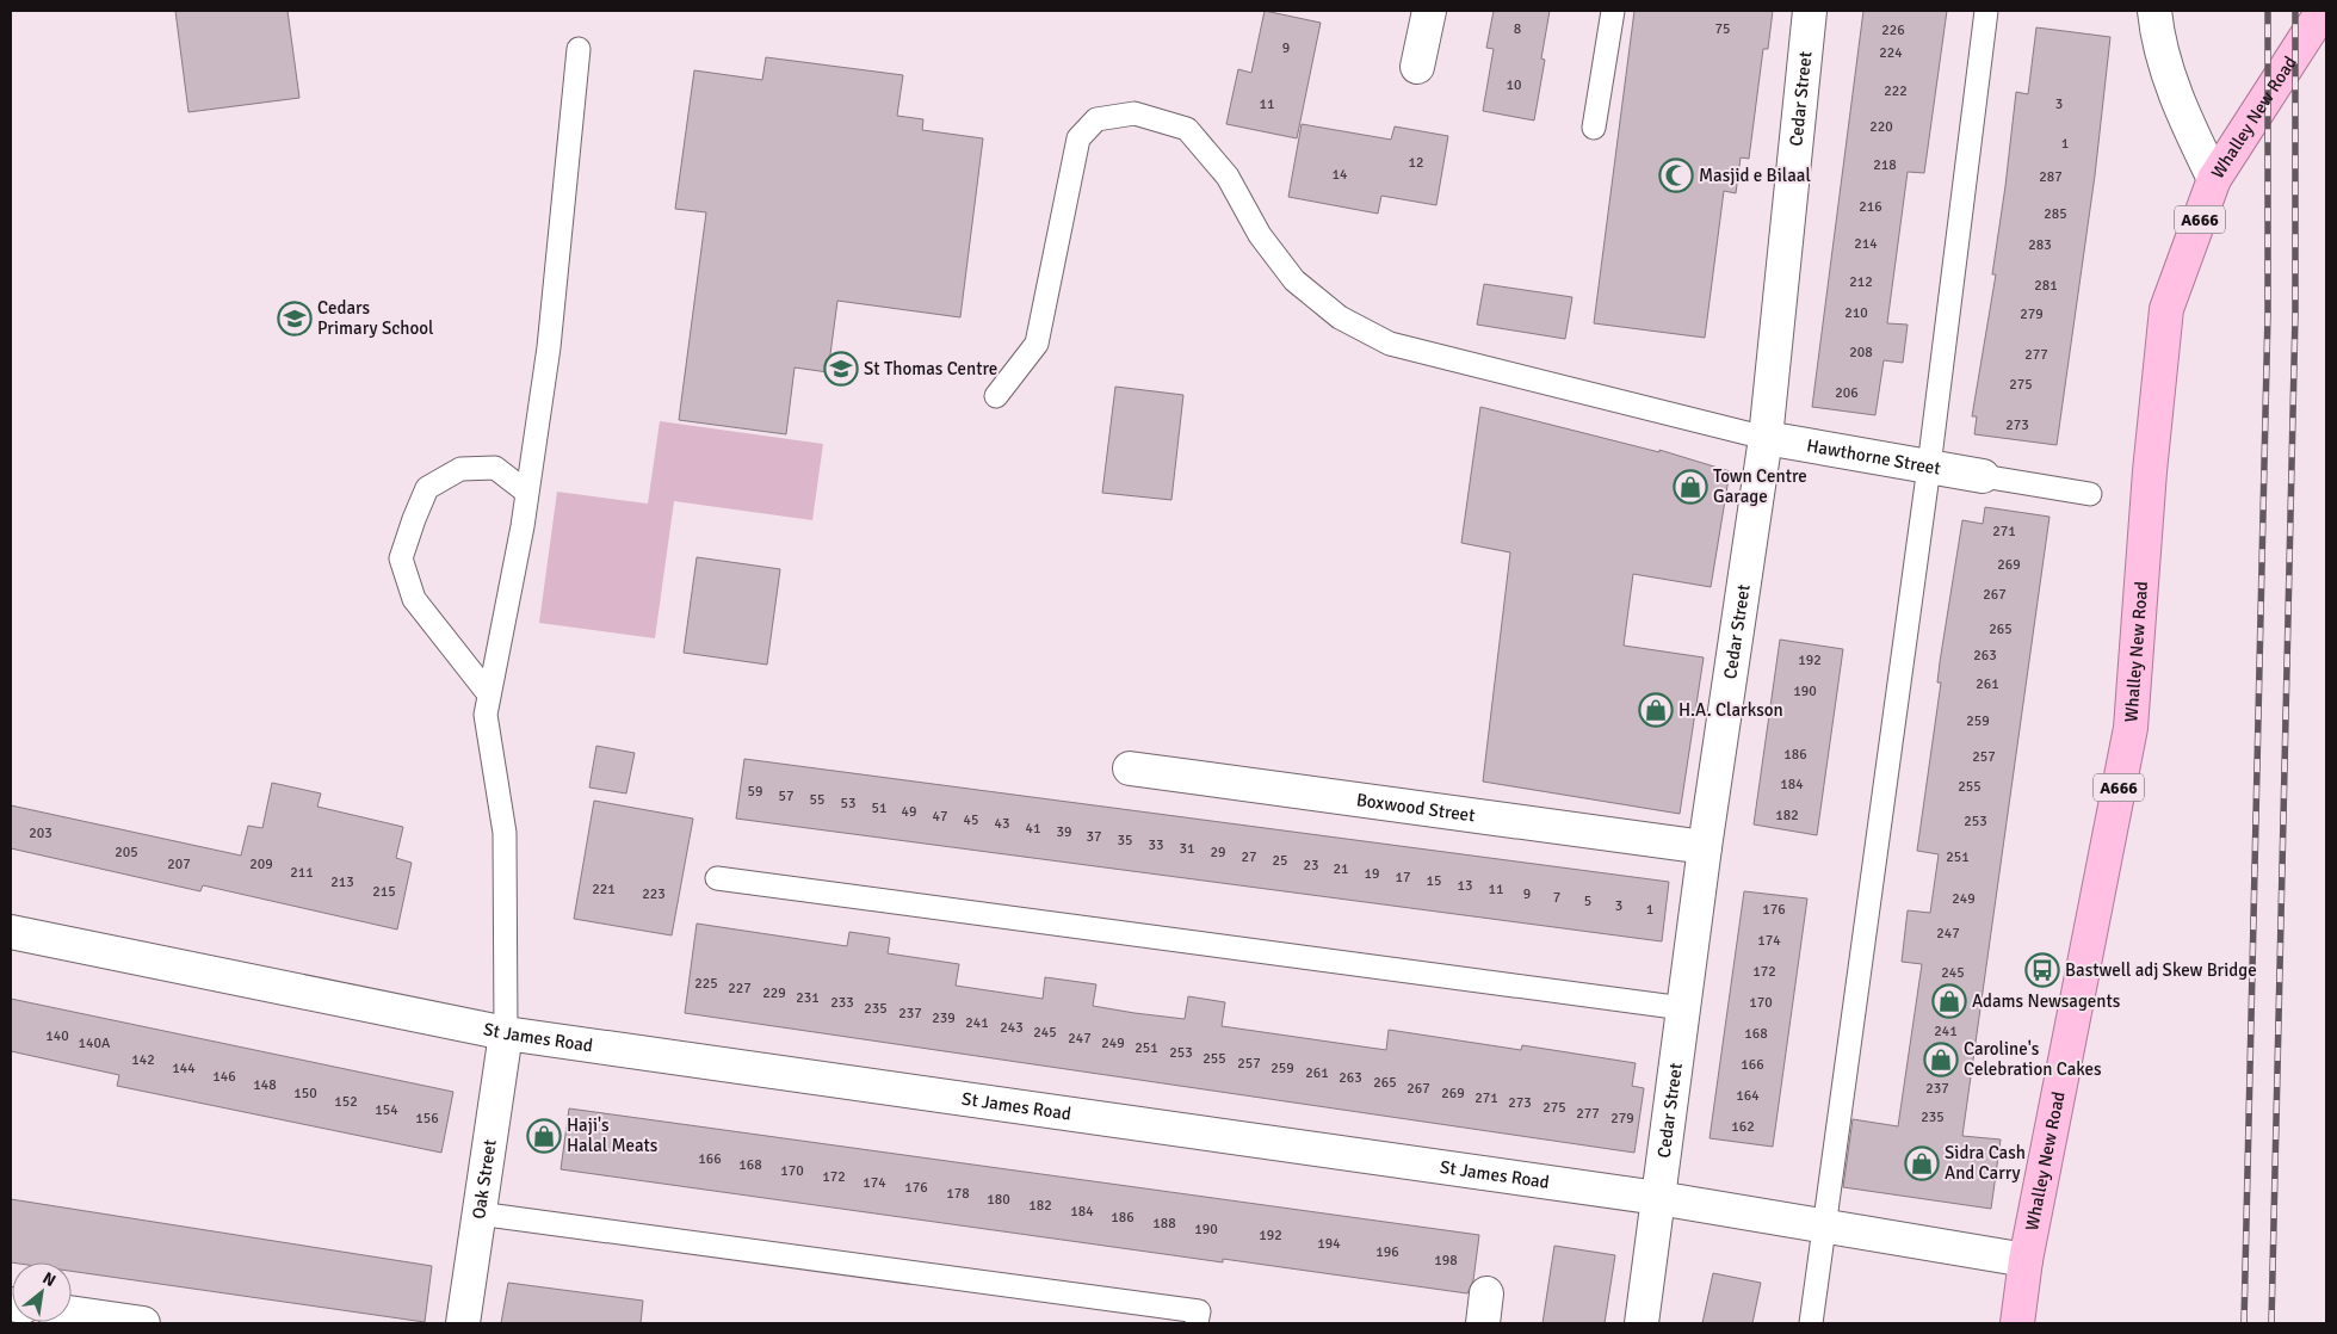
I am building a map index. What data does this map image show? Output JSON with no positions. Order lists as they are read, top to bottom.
{
  "streets": {
    "highway": ["Whalley New Road", "A666"],
    "street": [
      "Cedar Street",
      "Hawthorne Street",
      "Boxwood Street",
      "St James Road",
      "Oak Street"
    ]
  },
  "crossings": [
    ["Cedar Street", "Hawthorne Street"],
    ["Cedar Street", "Boxwood Street"],
    ["Cedar Street", "St James Road"],
    ["Whalley New Road", "St James Road"],
    ["St James Road", "Oak Street"]
  ],
  "places": {
    "mosque": ["Masjid e Bilaal"],
    "school or university": ["Cedars Primary School", "St Thomas Centre"],
    "shop": [
      "Town Centre Garage",
      "H.A. Clarkson",
      "Adams Newsagents",
      "Caroline's Celebration Cakes",
      "Haji's Halal Meats",
      "Sidra Cash And Carry"
    ],
    "bus stop": ["Bastwell adj Skew Bridge"]
  },
  "house_numbers": [
    "8",
    "75",
    "226",
    "9",
    "224",
    "10",
    "222",
    "11",
    "3",
    "220",
    "1",
    "12",
    "218",
    "14",
    "287",
    "216",
    "285",
    "214",
    "283",
    "212",
    "281",
    "210",
    "279",
    "208",
    "277",
    "275",
    "206",
    "273",
    "271",
    "269",
    "267",
    "265",
    "263",
    "192",
    "261",
    "190",
    "259",
    "186",
    "257",
    "184",
    "255",
    "59",
    "57",
    "55",
    "53",
    "51",
    "49",
    "182",
    "47",
    "45",
    "253",
    "43",
    "41",
    "39",
    "203",
    "37",
    "35",
    "33",
    "31",
    "205",
    "29",
    "27",
    "251",
    "25",
    "207",
    "209",
    "23",
    "21",
    "211",
    "19",
    "17",
    "15",
    "213",
    "13",
    "221",
    "11",
    "215",
    "223",
    "9",
    "7",
    "249",
    "5",
    "3",
    "1",
    "176",
    "247",
    "174",
    "172",
    "245",
    "225",
    "227",
    "229",
    "231",
    "233",
    "170",
    "235",
    "237",
    "239",
    "241",
    "243",
    "241",
    "245",
    "168",
    "140",
    "247",
    "140A",
    "249",
    "251",
    "253",
    "255",
    "142",
    "257",
    "166",
    "144",
    "259",
    "261",
    "146",
    "263",
    "265",
    "148",
    "267",
    "237",
    "150",
    "269",
    "164",
    "271",
    "152",
    "273",
    "275",
    "154",
    "277",
    "235",
    "156",
    "279",
    "162",
    "166",
    "168",
    "170",
    "172",
    "174",
    "176",
    "178",
    "180",
    "182",
    "184",
    "186",
    "188",
    "190",
    "192",
    "194",
    "196",
    "198"
  ],
  "north": "top right"
}
